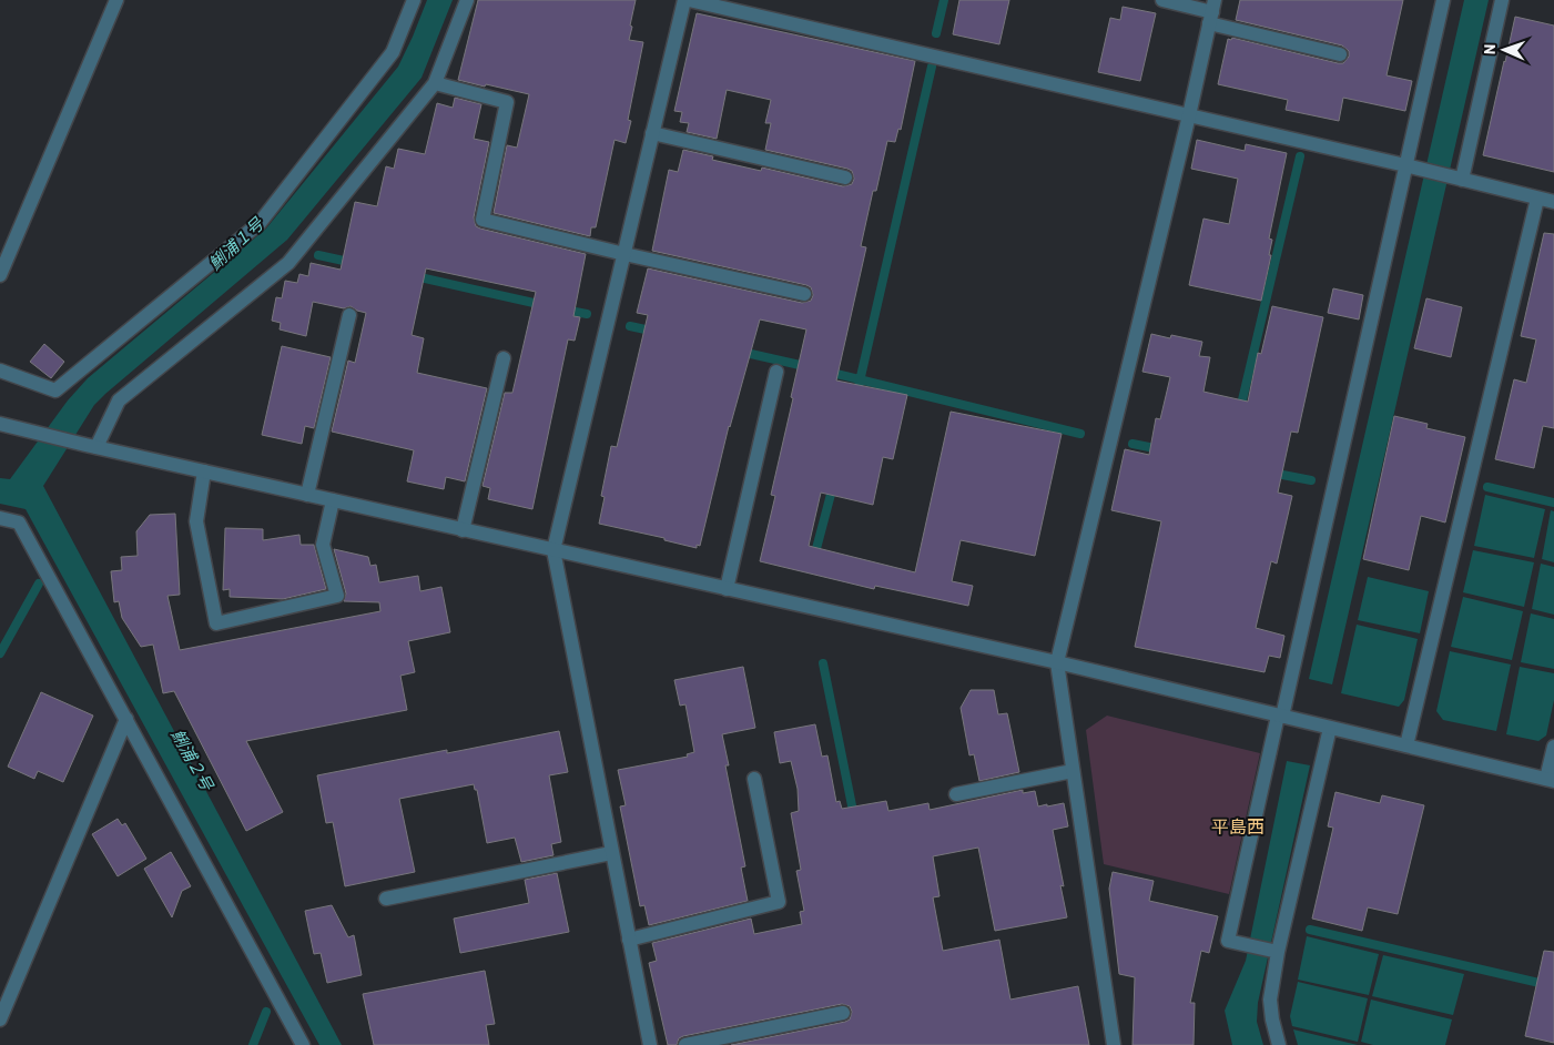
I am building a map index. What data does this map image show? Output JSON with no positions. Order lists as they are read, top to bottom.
{
  "districts": ["平島西"],
  "water": ["鯏浦１号", "鯏浦２号"],
  "north": "left"
}
